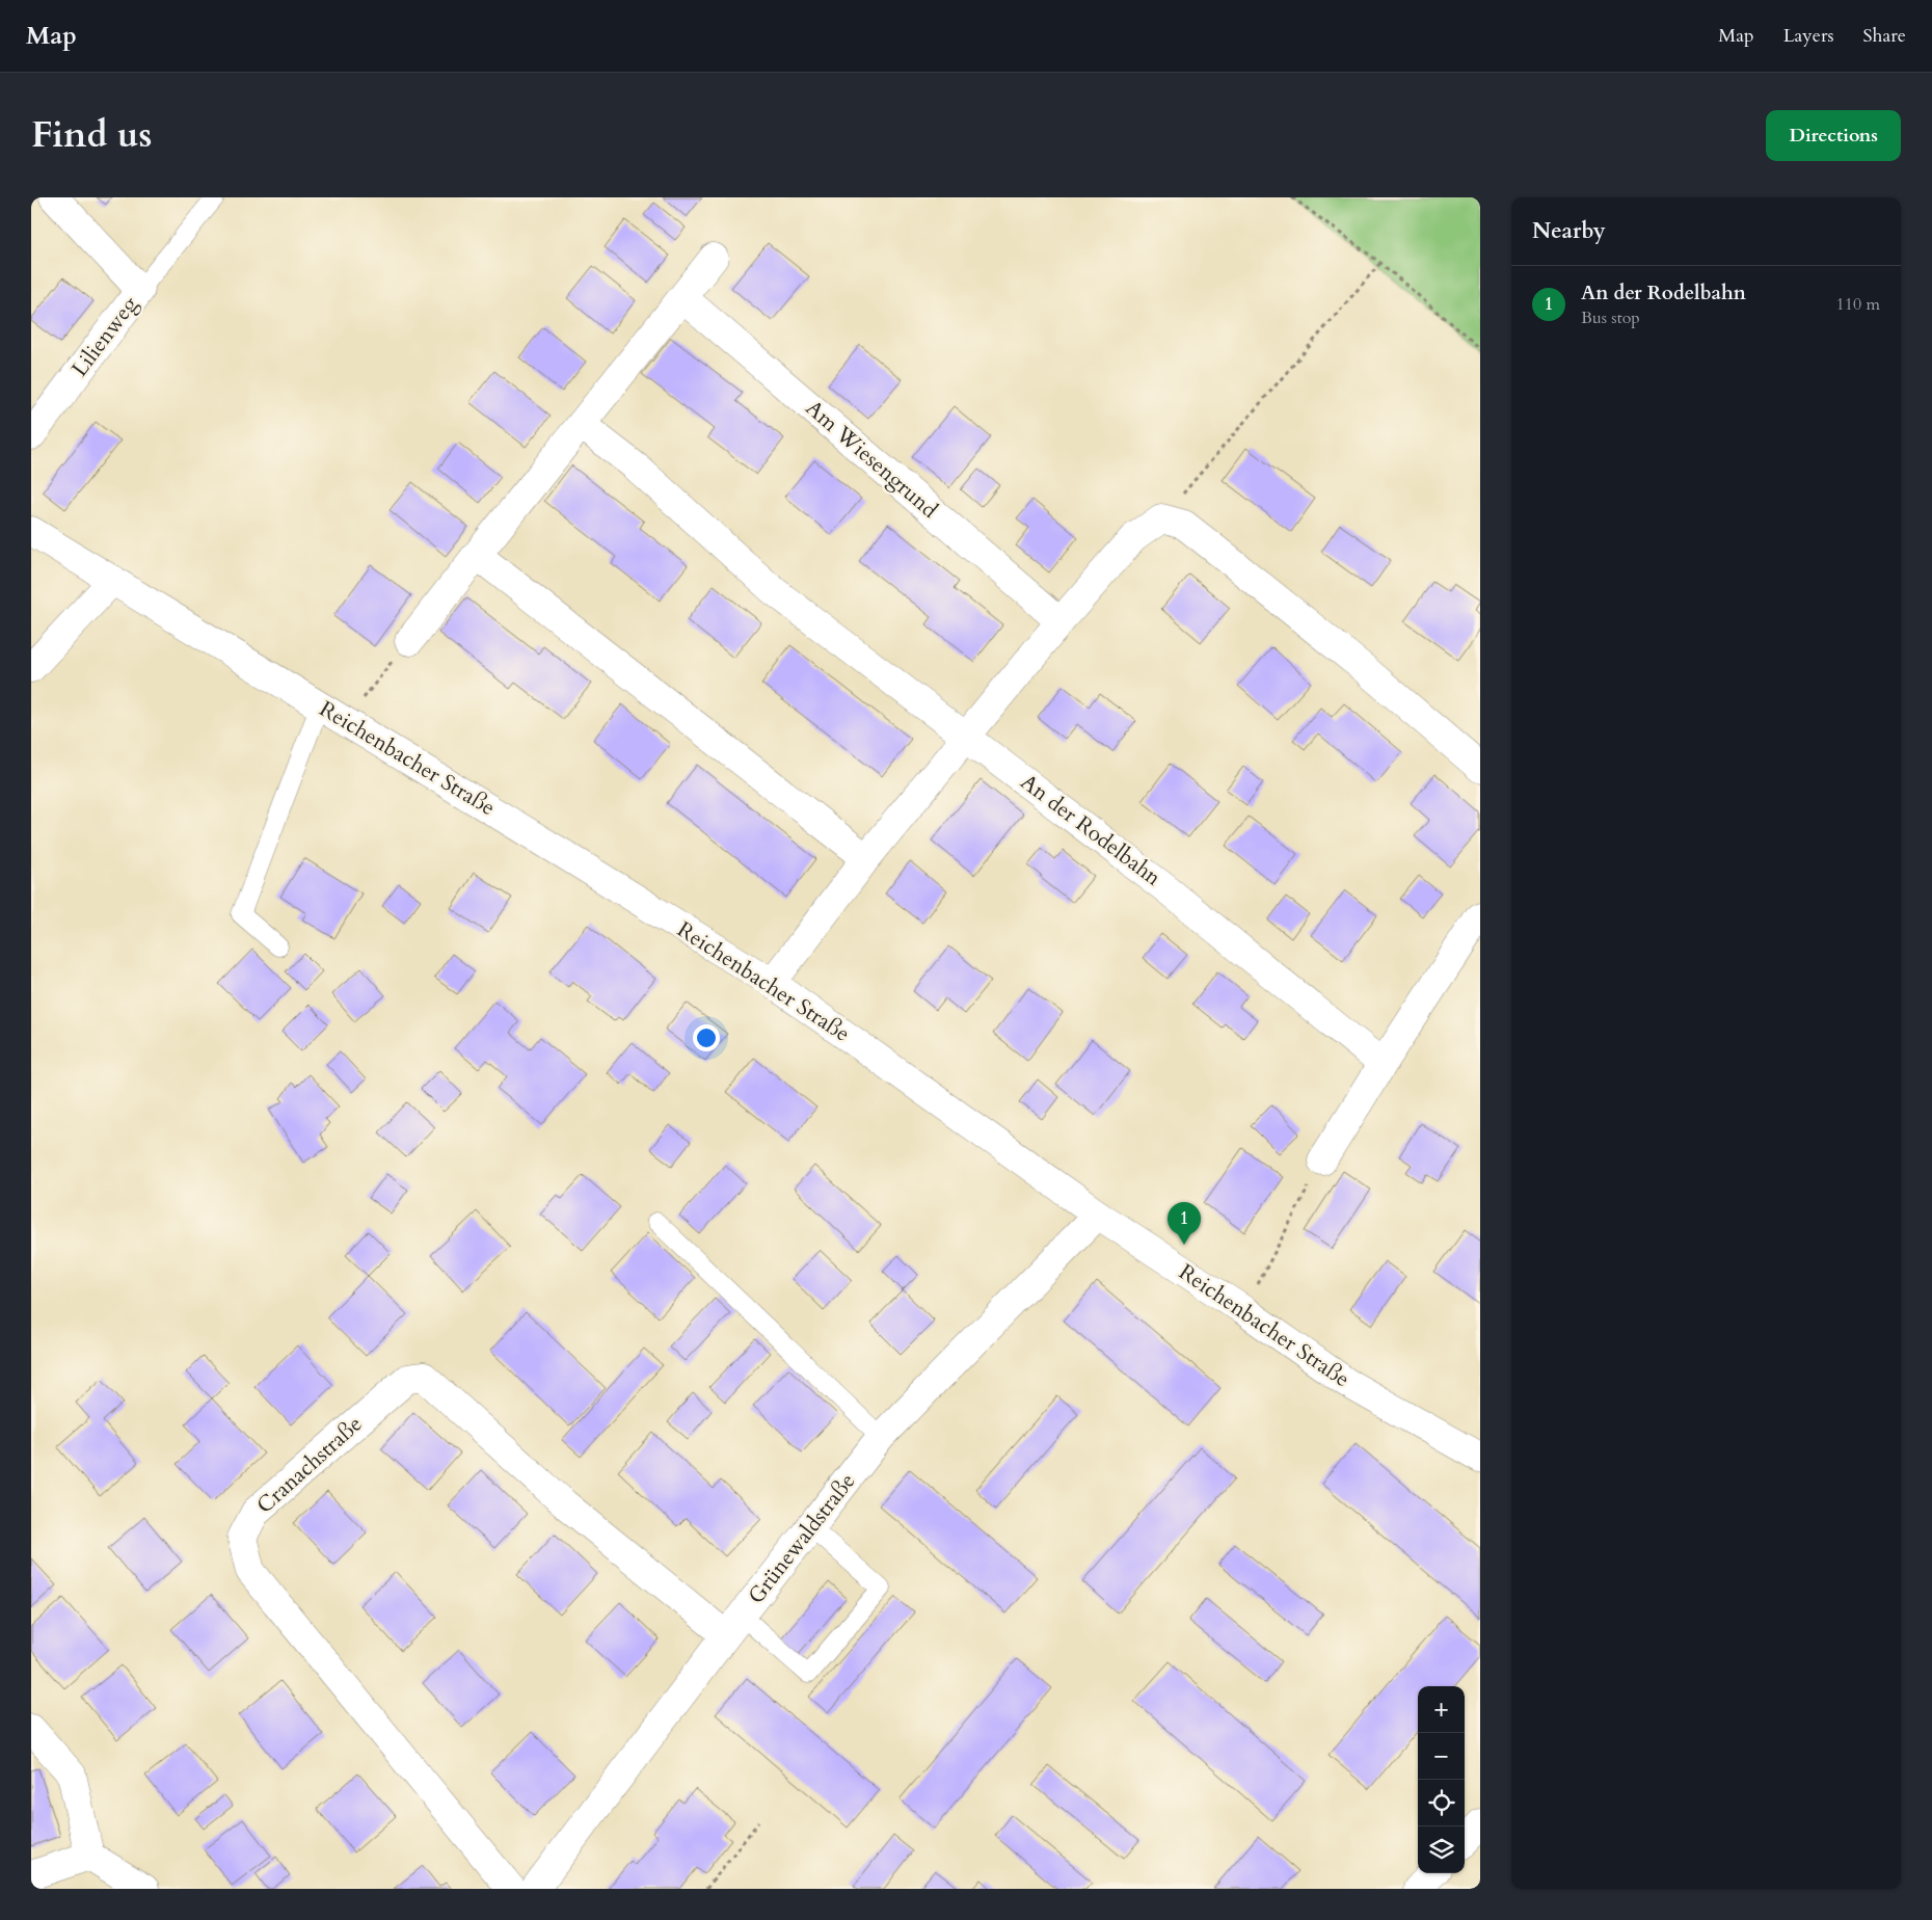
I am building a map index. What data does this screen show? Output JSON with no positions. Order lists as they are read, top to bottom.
{
  "streets": {
    "street": [
      "Lilienweg",
      "Am Wiesengrund",
      "Reichenbacher Straße",
      "An der Rodelbahn",
      "Cranachstraße",
      "Grünewaldstraße"
    ]
  },
  "crossings": [
    ["Reichenbacher Straße", "Grünewaldstraße"],
    ["Cranachstraße", "Grünewaldstraße"]
  ],
  "page": {
    "header": "Map",
    "nav": ["Map", "Layers", "Share"],
    "title": "Find us",
    "buttons": "Directions",
    "heading": "Nearby",
    "list": [
      {
        "mark": "1",
        "name": "An der Rodelbahn",
        "note": "Bus stop",
        "value": "110 m"
      }
    ],
    "pins": "1",
    "map_buttons": ["+", "−"]
  }
}
